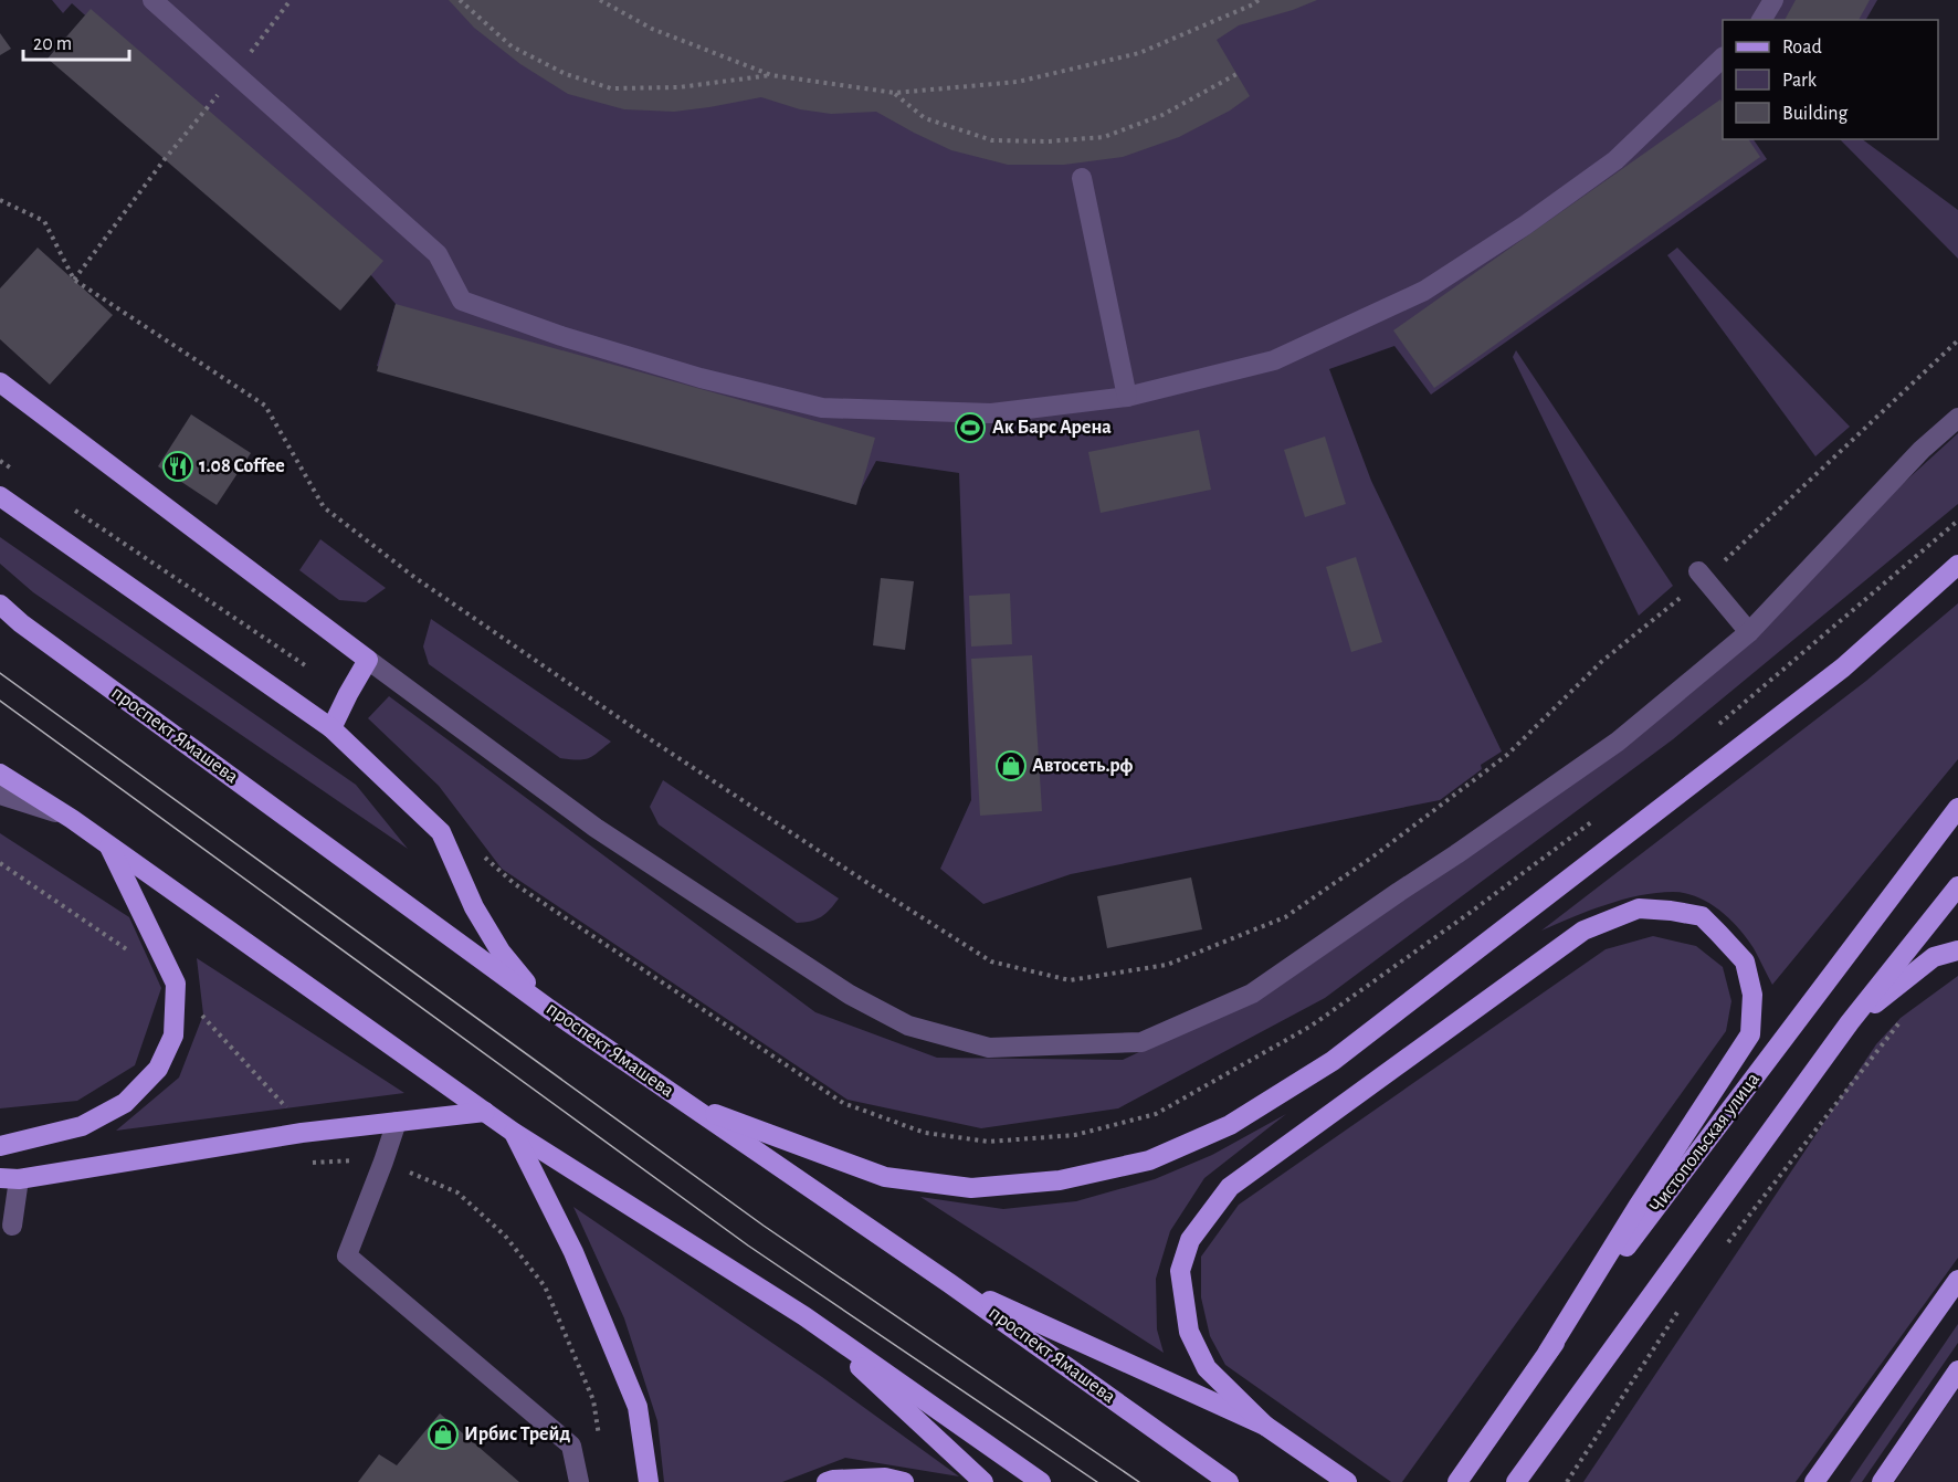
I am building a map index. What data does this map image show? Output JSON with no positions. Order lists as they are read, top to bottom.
{
  "streets": {
    "main road": ["проспект Ямашева", "Чистопольская улица"]
  },
  "places": {
    "sports": ["Ак Барс Арена"],
    "restaurant": ["1.08 Coffee"],
    "shop": ["Автосеть.рф", "Ирбис Трейд"]
  },
  "legend": ["Road", "Park", "Building"],
  "scale_bar": "20 m"
}
